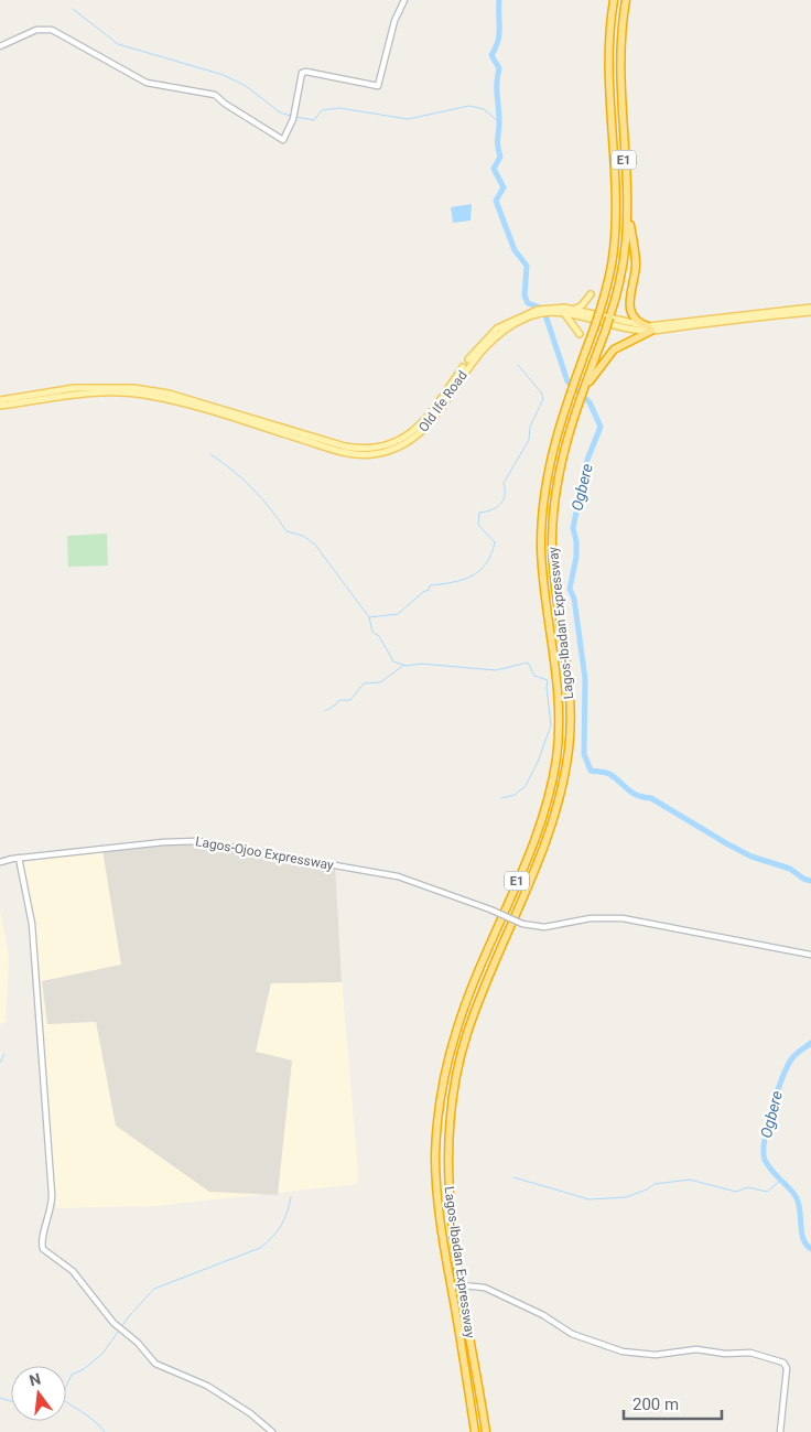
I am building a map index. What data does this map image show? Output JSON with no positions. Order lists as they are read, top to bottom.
{
  "streets": {
    "highway": ["E1", "Lagos-Ibadan Expressway"],
    "main road": ["Old Ife Road"],
    "street": ["Lagos-Ojoo Expressway"]
  },
  "water": ["Ogbere"],
  "scale_bar": "200 m",
  "north": "top"
}
